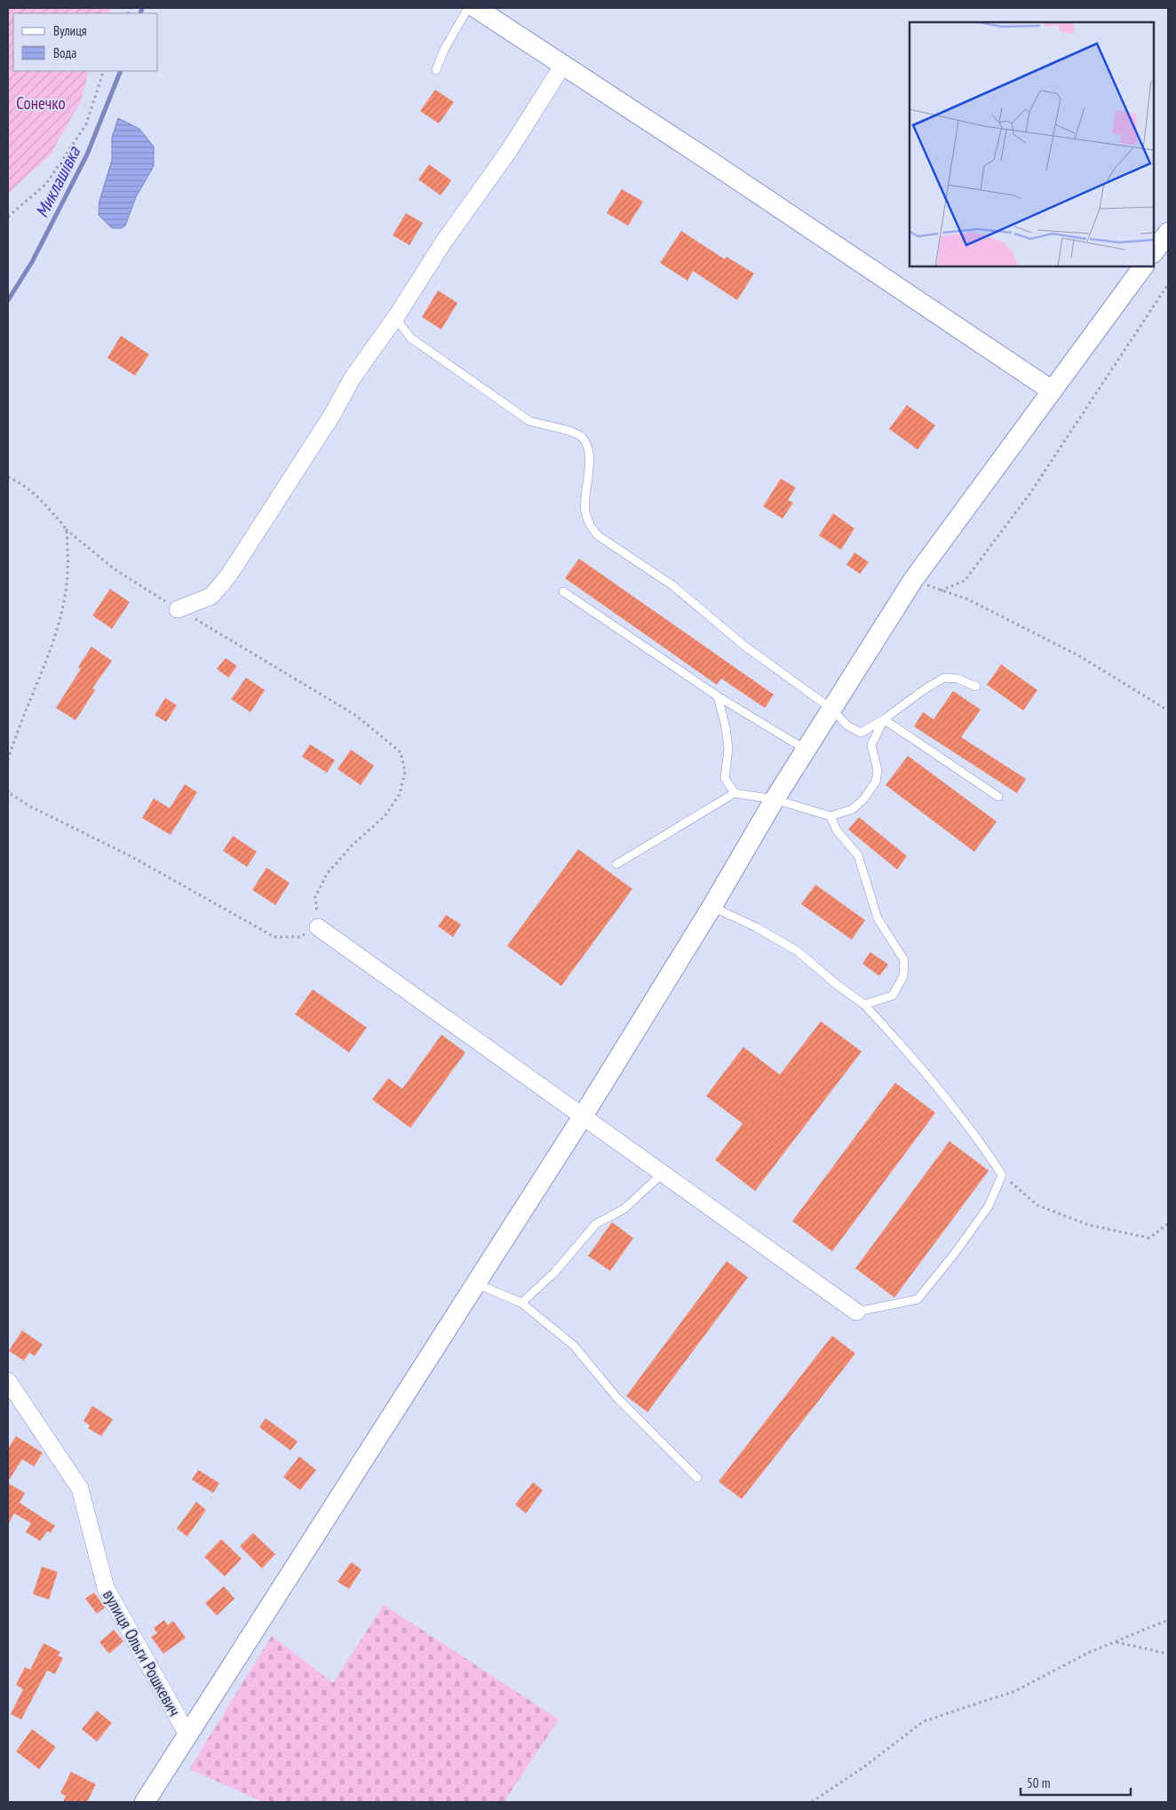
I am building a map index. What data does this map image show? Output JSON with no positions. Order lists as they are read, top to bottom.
{
  "streets": {
    "street": ["вулиця Ольги Рошкевич"]
  },
  "water": ["Миклашівка"],
  "parks": ["Сонечко"],
  "legend": ["Вулиця", "Вода"],
  "scale_bar": "50 m"
}
